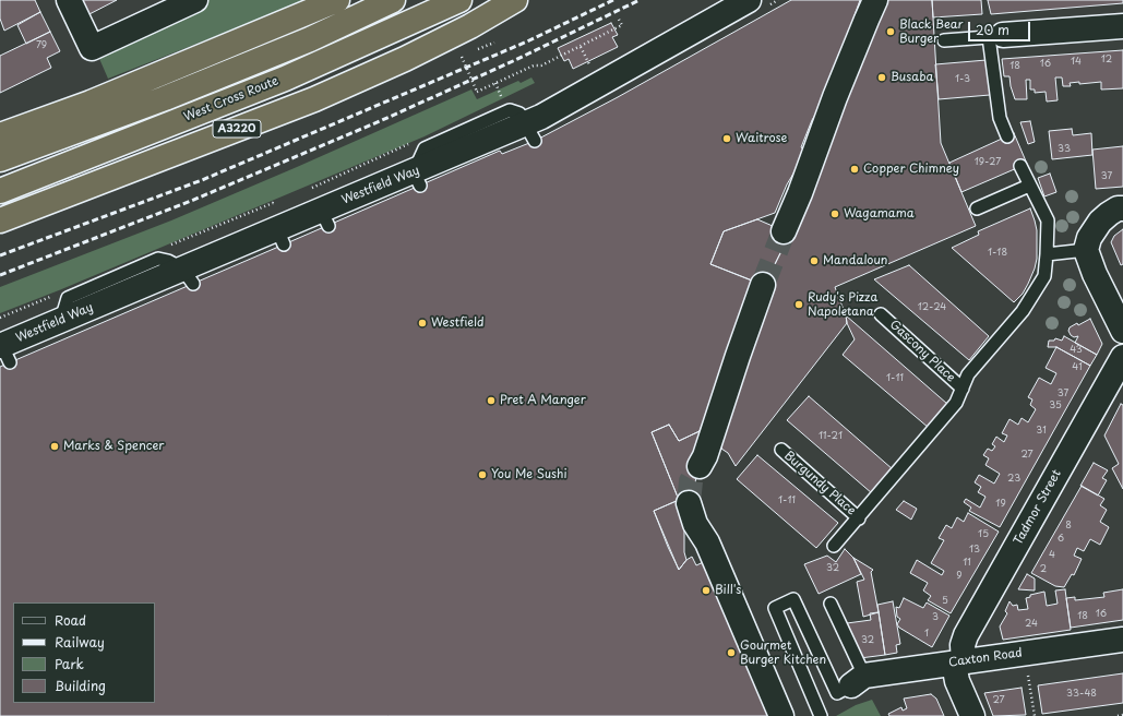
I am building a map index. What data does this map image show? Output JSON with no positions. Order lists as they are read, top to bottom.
{
  "streets": {
    "highway": ["West Cross Route", "A3220"],
    "street": ["Westfield Way", "Tadmor Street", "Caxton Road"],
    "lane": ["Gascony Place", "Burgundy Place"]
  },
  "crossings": [
    ["Tadmor Street", "Caxton Road"]
  ],
  "places": [
    "Black Bear Burger",
    "Busaba",
    "Waitrose",
    "Copper Chimney",
    "Wagamama",
    "Mandaloun",
    "Rudy's Pizza Napoletana",
    "Westfield",
    "Pret A Manger",
    "Marks & Spencer",
    "You Me Sushi",
    "Bill's",
    "Gourmet Burger Kitchen"
  ],
  "house_numbers": [
    "79",
    "12",
    "14",
    "16",
    "18",
    "1-3",
    "33",
    "19-27",
    "37",
    "1-18",
    "12-24",
    "43",
    "41",
    "1-11",
    "37",
    "35",
    "31",
    "11-21",
    "27",
    "23",
    "1-11",
    "19",
    "8",
    "15",
    "6",
    "13",
    "4",
    "11",
    "32",
    "2",
    "9",
    "5",
    "16",
    "18",
    "3",
    "24",
    "1",
    "32",
    "33-48",
    "27"
  ],
  "legend": [
    "Road",
    "Railway",
    "Park",
    "Building"
  ],
  "scale_bar": "20 m"
}
